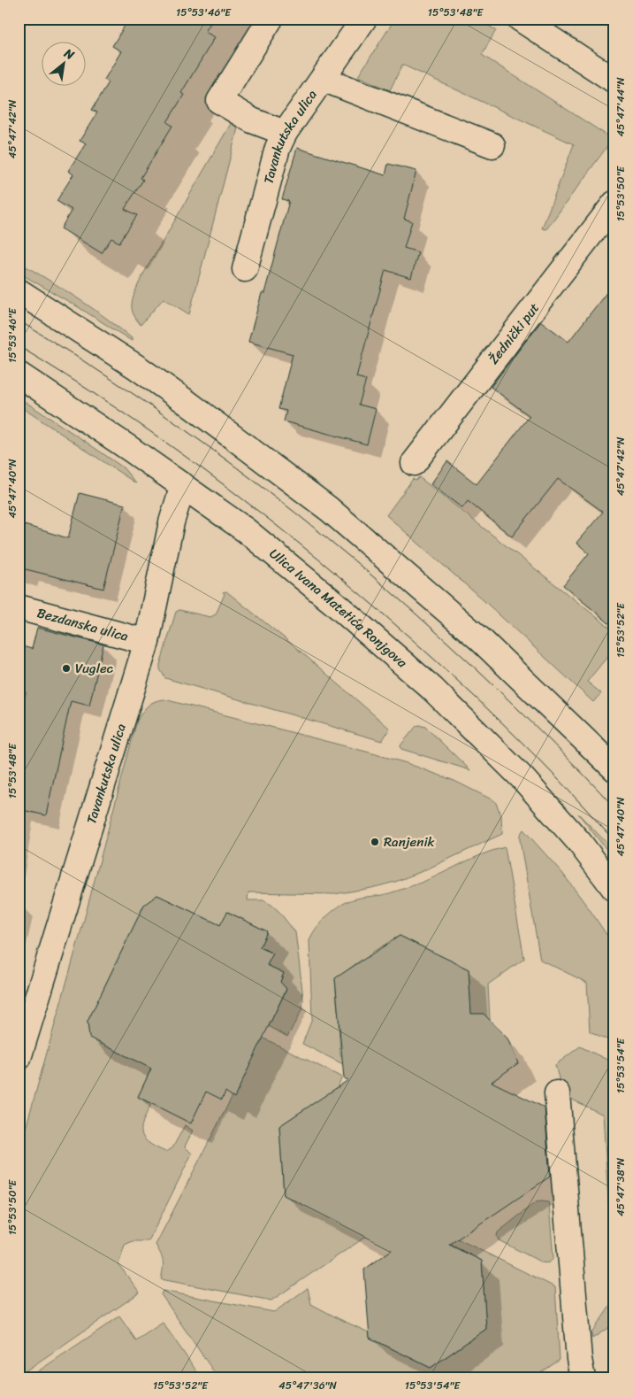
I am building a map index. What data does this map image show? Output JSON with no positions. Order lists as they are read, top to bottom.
{
  "streets": {
    "street": [
      "Tavankutska ulica",
      "Žednički put",
      "Ulica Ivana Matetića Ronjgova",
      "Bezdanska ulica"
    ]
  },
  "crossings": [
    ["Tavankutska ulica", "Ulica Ivana Matetića Ronjgova"],
    ["Tavankutska ulica", "Bezdanska ulica"]
  ],
  "places": ["Vuglec", "Ranjenik"],
  "north": "top right",
  "coordinates": [
    "15°53'46\"E",
    "15°53'48\"E",
    "45°47'44\"N",
    "45°47'42\"N",
    "15°53'50\"E",
    "45°47'40\"N",
    "15°53'52\"E",
    "15°53'54\"E",
    "45°47'38\"N",
    "45°47'36\"N"
  ]
}
